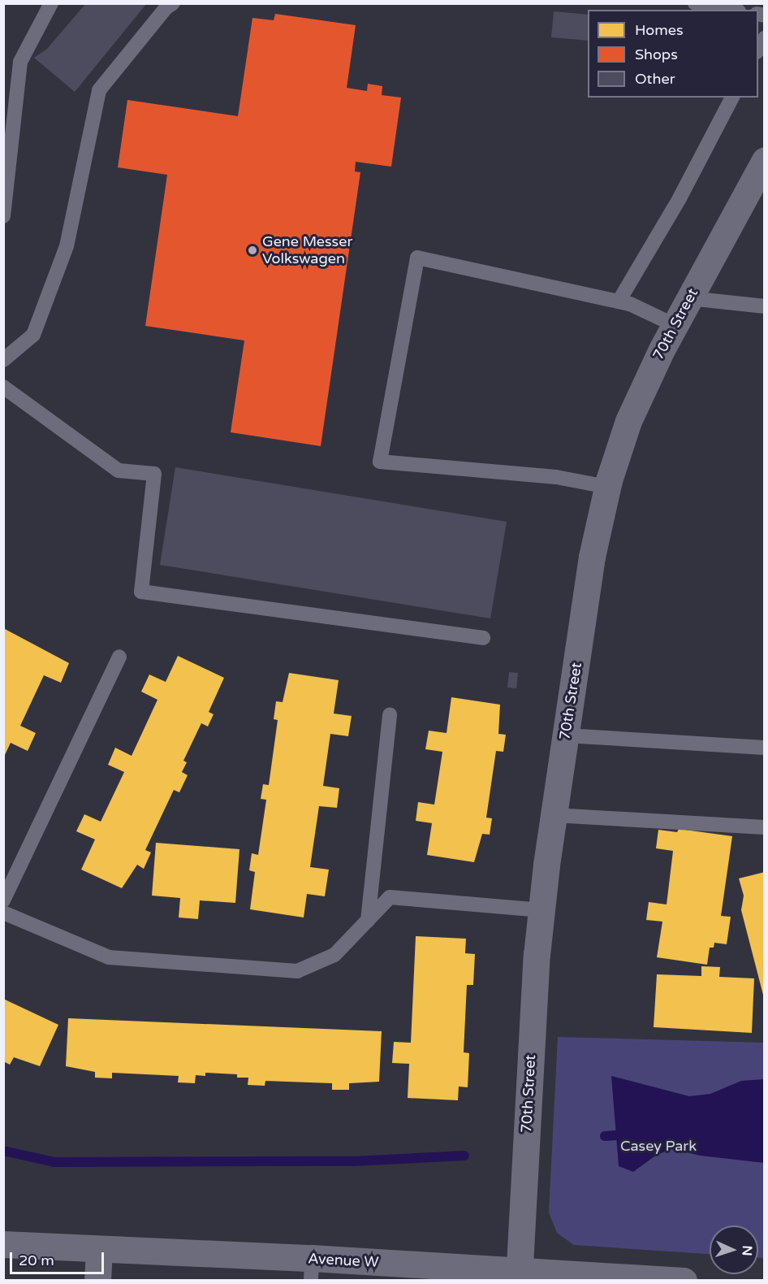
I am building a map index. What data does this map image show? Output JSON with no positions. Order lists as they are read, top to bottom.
{
  "streets": {
    "street": ["70th Street", "Avenue W"]
  },
  "crossings": [
    ["70th Street", "Avenue W"]
  ],
  "parks": ["Casey Park"],
  "places": ["Gene Messer Volkswagen"],
  "legend": ["Homes", "Shops", "Other"],
  "scale_bar": "20 m",
  "north": "right"
}
